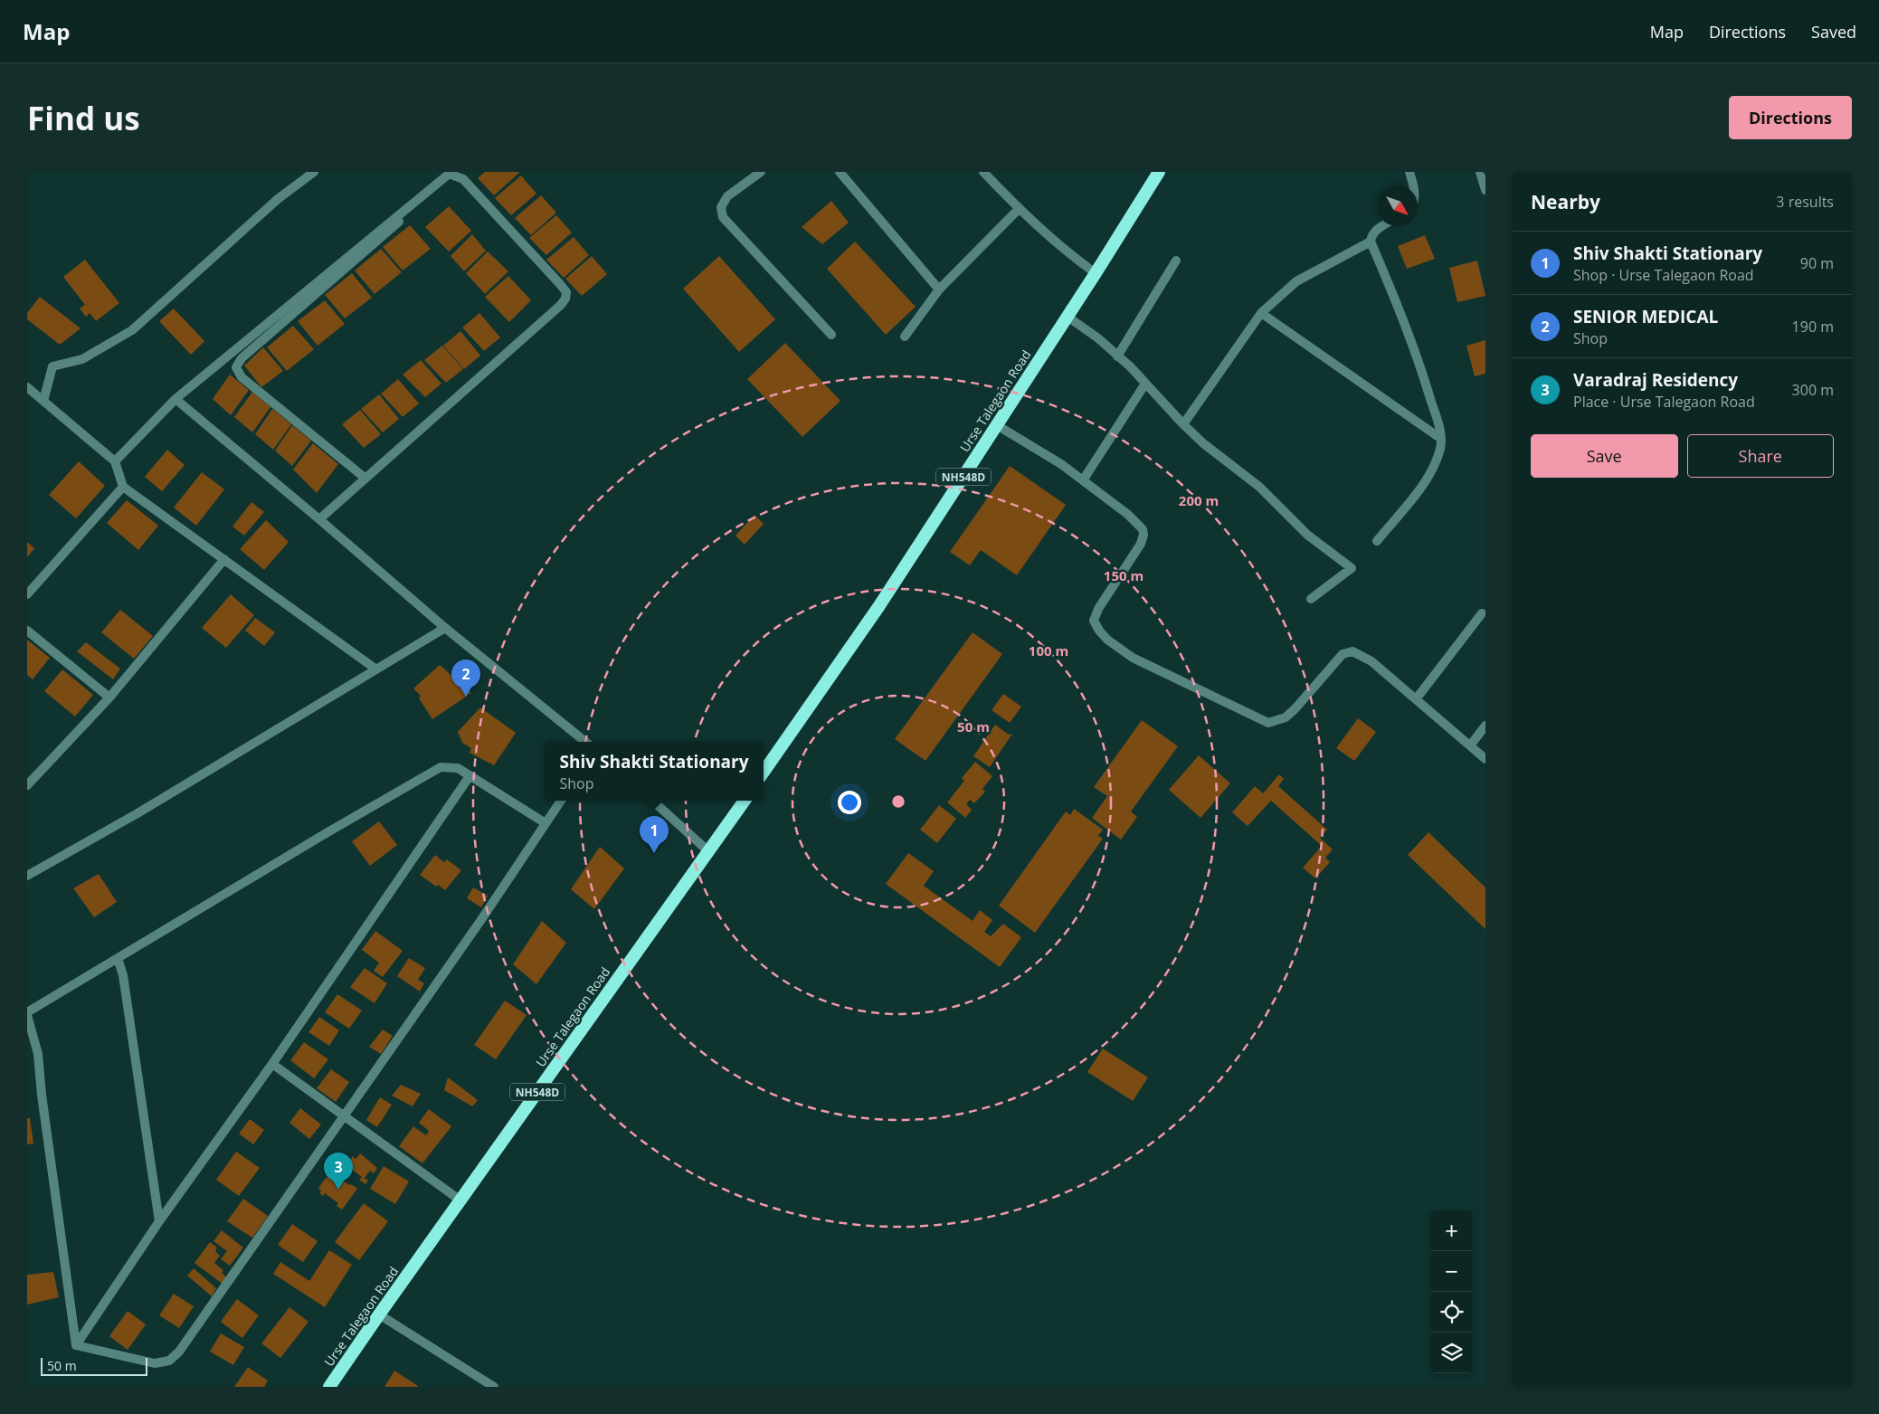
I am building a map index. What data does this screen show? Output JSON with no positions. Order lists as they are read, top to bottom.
{
  "streets": {
    "highway": ["Urse Talegaon Road", "NH548D"]
  },
  "scale_bar": "50 m",
  "north": "bottom right",
  "page": {
    "header": "Map",
    "nav": ["Map", "Directions", "Saved"],
    "buttons": [
      "Directions",
      ["Save", "Share"]
    ],
    "title": "Find us",
    "heading": ["Nearby", "3 results"],
    "list": [
      {
        "mark": "1",
        "name": "Shiv Shakti Stationary",
        "note": "Shop · Urse Talegaon Road",
        "value": "90 m"
      },
      {
        "mark": "2",
        "name": "SENIOR MEDICAL",
        "note": "Shop",
        "value": "190 m"
      },
      {
        "mark": "3",
        "name": "Varadraj Residency",
        "note": "Place · Urse Talegaon Road",
        "value": "300 m"
      }
    ],
    "pins": ["2", "1", "3"],
    "popup": ["Shiv Shakti Stationary", "Shop"],
    "map_buttons": ["+", "−"],
    "scale": "50 m"
  },
  "rings": [
    "200 m",
    "150 m",
    "100 m",
    "50 m"
  ]
}
